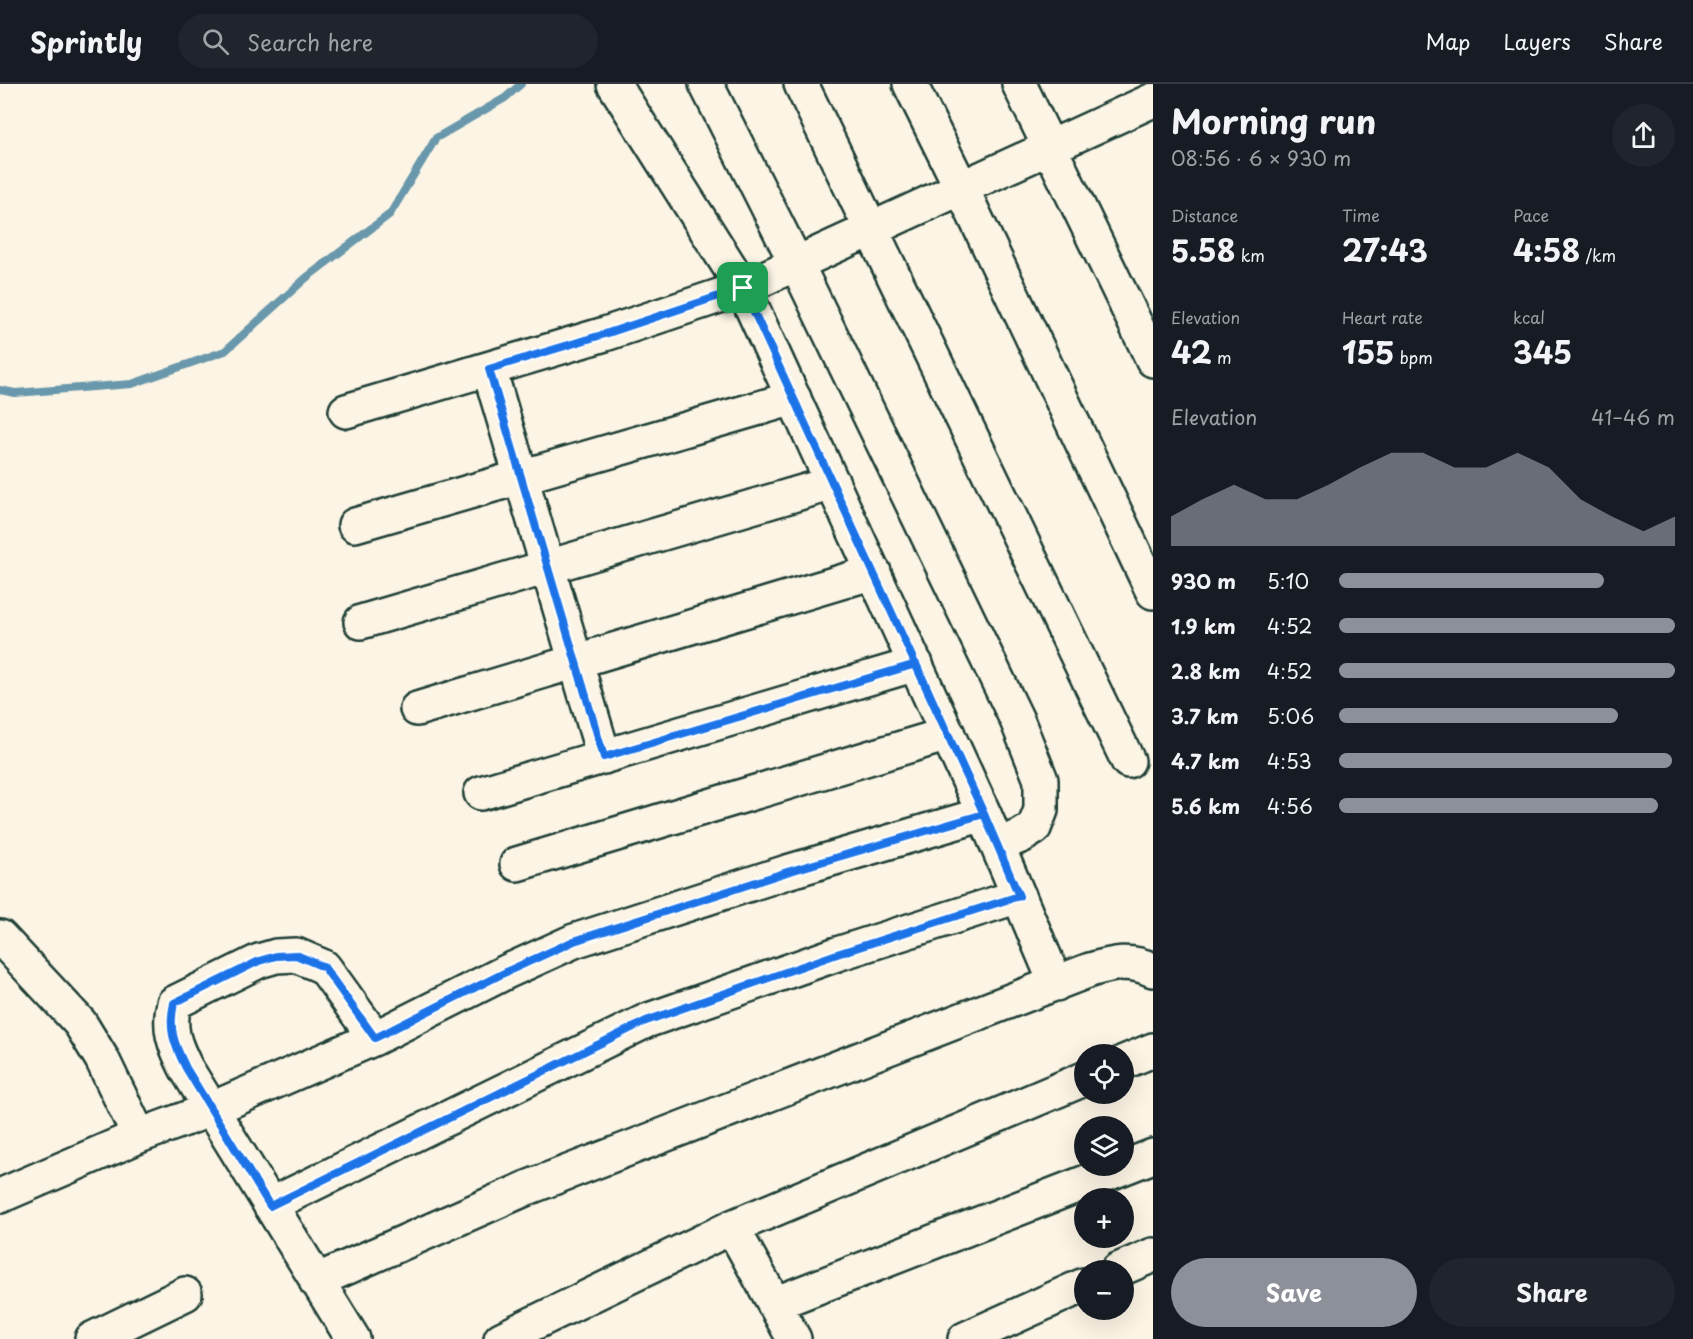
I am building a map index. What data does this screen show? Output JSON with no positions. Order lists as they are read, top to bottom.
{
  "page": {
    "header": "Sprintly",
    "search": "Search here",
    "nav": ["Map", "Layers", "Share"],
    "heading": ["Morning run", "08:56 · 6 × 930 m"],
    "stats": [
      ["Distance", "5.58 km"],
      ["Time", "27:43"],
      ["Pace", "4:58 /km"],
      ["Elevation", "42 m"],
      ["Heart rate", "155 bpm"],
      ["kcal", "345"]
    ],
    "chart": ["Elevation", "41–46 m"],
    "list": [
      {
        "name": "930 m",
        "note": "5:10"
      },
      {
        "name": "1.9 km",
        "note": "4:52"
      },
      {
        "name": "2.8 km",
        "note": "4:52"
      },
      {
        "name": "3.7 km",
        "note": "5:06"
      },
      {
        "name": "4.7 km",
        "note": "4:53"
      },
      {
        "name": "5.6 km",
        "note": "4:56"
      }
    ],
    "map_buttons": ["+", "−"],
    "buttons": ["Save", "Share"]
  }
}
